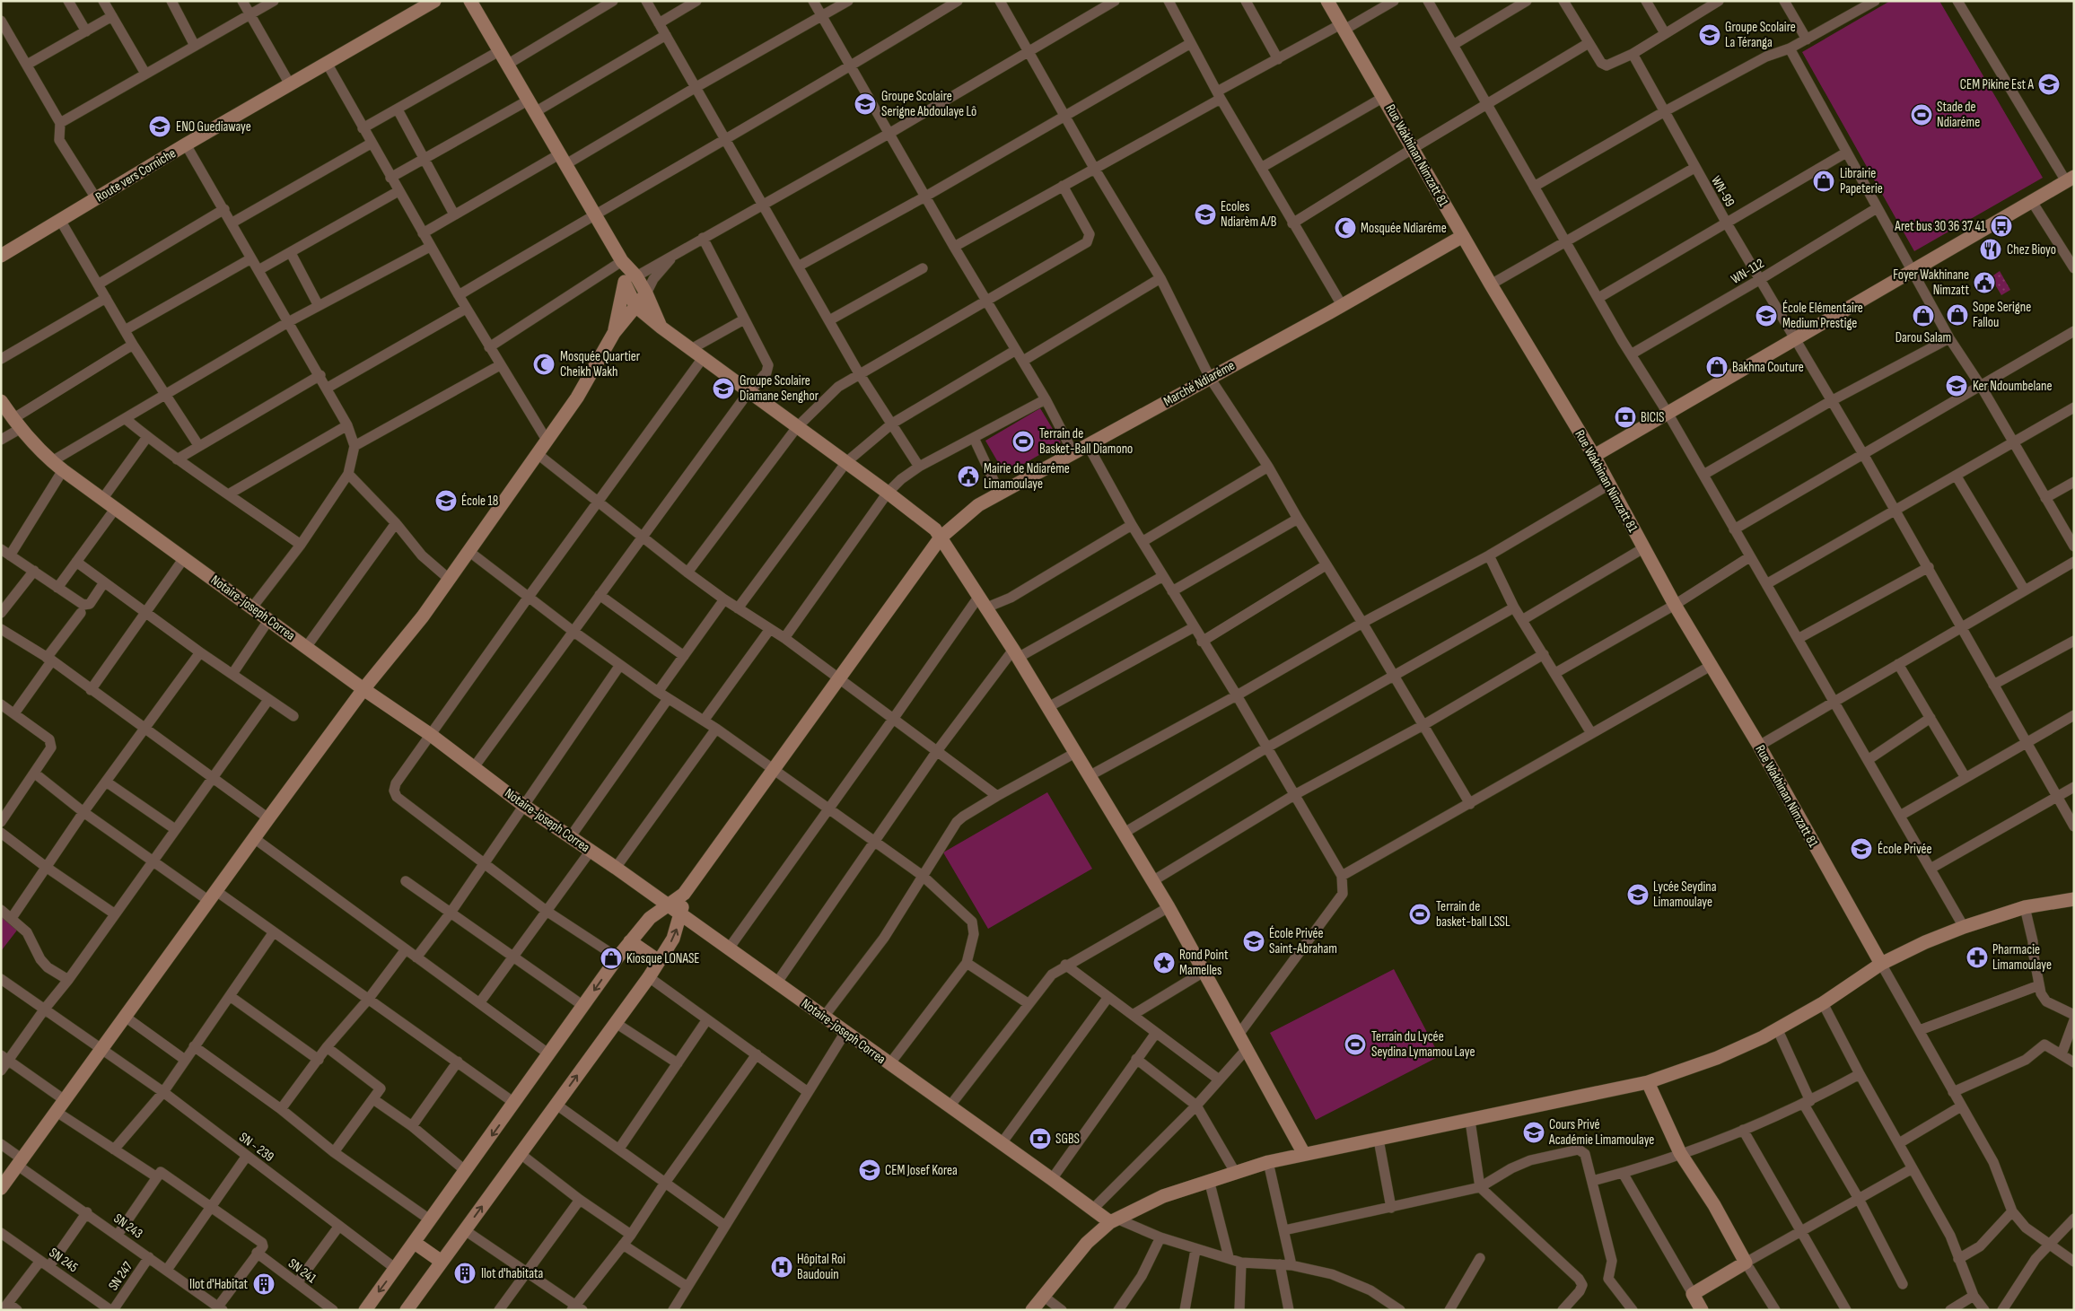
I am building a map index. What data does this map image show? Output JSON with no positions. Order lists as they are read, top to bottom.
{
  "streets": {
    "street": [
      "Rue Wakhinan Nimzatt 81",
      "Route vers Corniche",
      "WN-99",
      "WN-112",
      "Marché Ndiaréme",
      "Notaire-joseph Correa",
      "SN - 239",
      "SN 243",
      "SN 245",
      "SN 241",
      "SN 247"
    ]
  },
  "crossings": [
    ["Rue Wakhinan Nimzatt 81", "Marché Ndiaréme"],
    ["WN-99", "WN-112"],
    ["SN 243", "SN 247"],
    ["SN 245", "SN 247"]
  ],
  "places": {
    "school or university": [
      "Groupe Scolaire La Téranga",
      "CEM Pikine Est A",
      "Groupe Scolaire Serigne Abdoulaye Lô",
      "ENO Guediawaye",
      "Ecoles Ndiarèm A/B",
      "École Elémentaire Medium Prestige",
      "Ker Ndoumbelane",
      "Groupe Scolaire Diamane Senghor",
      "École 18",
      "École Privée",
      "Lycée Seydina Limamoulaye",
      "École Privée Saint-Abraham",
      "Cours Privé Académie Limamoulaye",
      "CEM Josef Korea"
    ],
    "sports": [
      "Stade de Ndiaréme",
      "Terrain de Basket-Ball Diamono",
      "Terrain de basket-ball LSSL",
      "Terrain du Lycée Seydina Lymamou Laye"
    ],
    "shop": [
      "Librairie Papeterie",
      "Sope Serigne Fallou",
      "Darou Salam",
      "Bakhna Couture",
      "Kiosque LONASE"
    ],
    "bus stop": ["Aret bus 30 36 37 41"],
    "mosque": ["Mosquée Ndiaréme", "Mosquée Quartier Cheikh Wakh"],
    "restaurant": ["Chez Bioyo"],
    "public building": ["Foyer Wakhinane Nimzatt", "Mairie de Ndiaréme Limamoulaye"],
    "bank": ["BICIS", "SGBS"],
    "pharmacy": ["Pharmacie Limamoulaye"],
    "place": ["Rond Point Mamelles"],
    "hospital": ["Hôpital Roi Baudouin"],
    "building": ["Ilot d'habitata", "Ilot d'Habitat"]
  }
}
